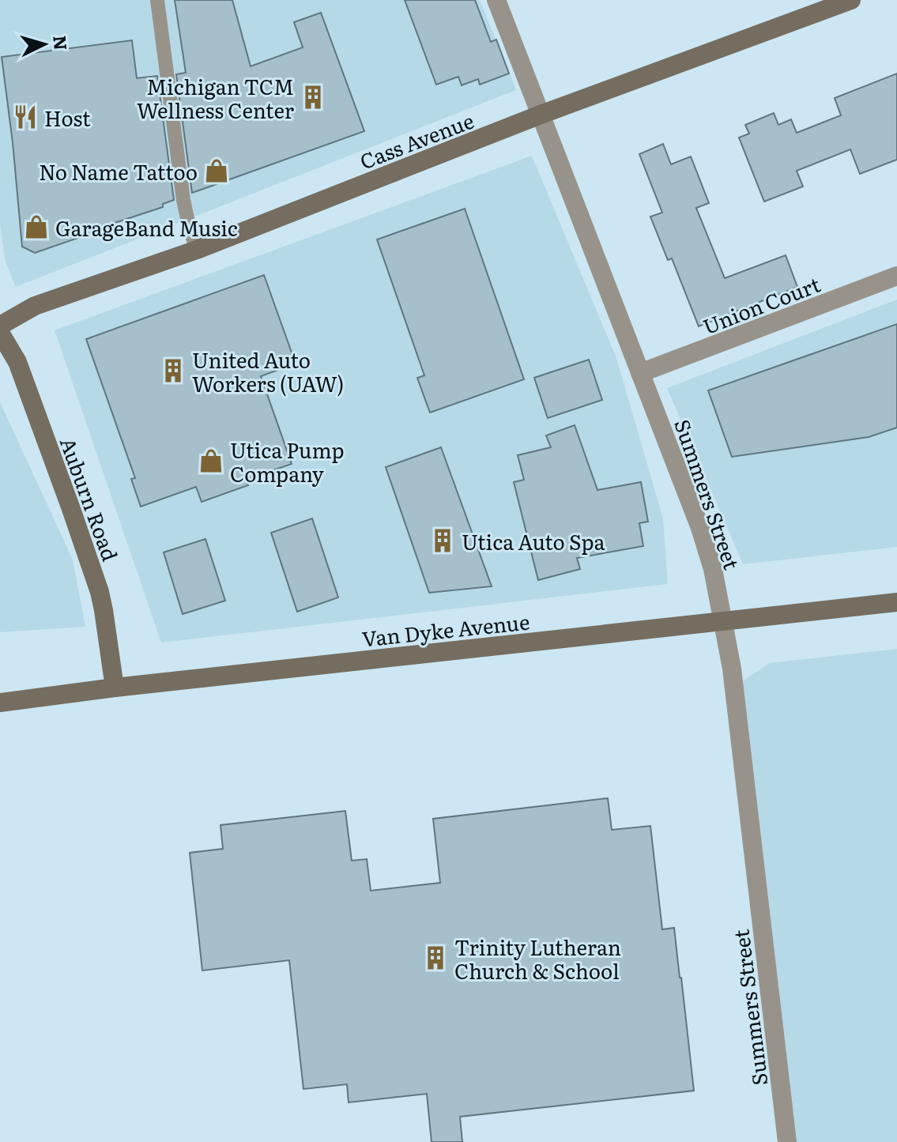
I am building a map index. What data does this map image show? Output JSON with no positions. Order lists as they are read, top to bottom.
{
  "streets": {
    "street": [
      "Cass Avenue",
      "Union Court",
      "Summers Street",
      "Auburn Road",
      "Van Dyke Avenue"
    ]
  },
  "crossings": [
    ["Cass Avenue", "Summers Street"],
    ["Union Court", "Summers Street"],
    ["Summers Street", "Van Dyke Avenue"],
    ["Auburn Road", "Van Dyke Avenue"]
  ],
  "places": {
    "building": [
      "Michigan TCM Wellness Center",
      "United Auto Workers (UAW)",
      "Utica Auto Spa",
      "Trinity Lutheran Church & School"
    ],
    "restaurant": ["Host"],
    "shop": ["No Name Tattoo", "GarageBand Music", "Utica Pump Company"]
  },
  "north": "right"
}
